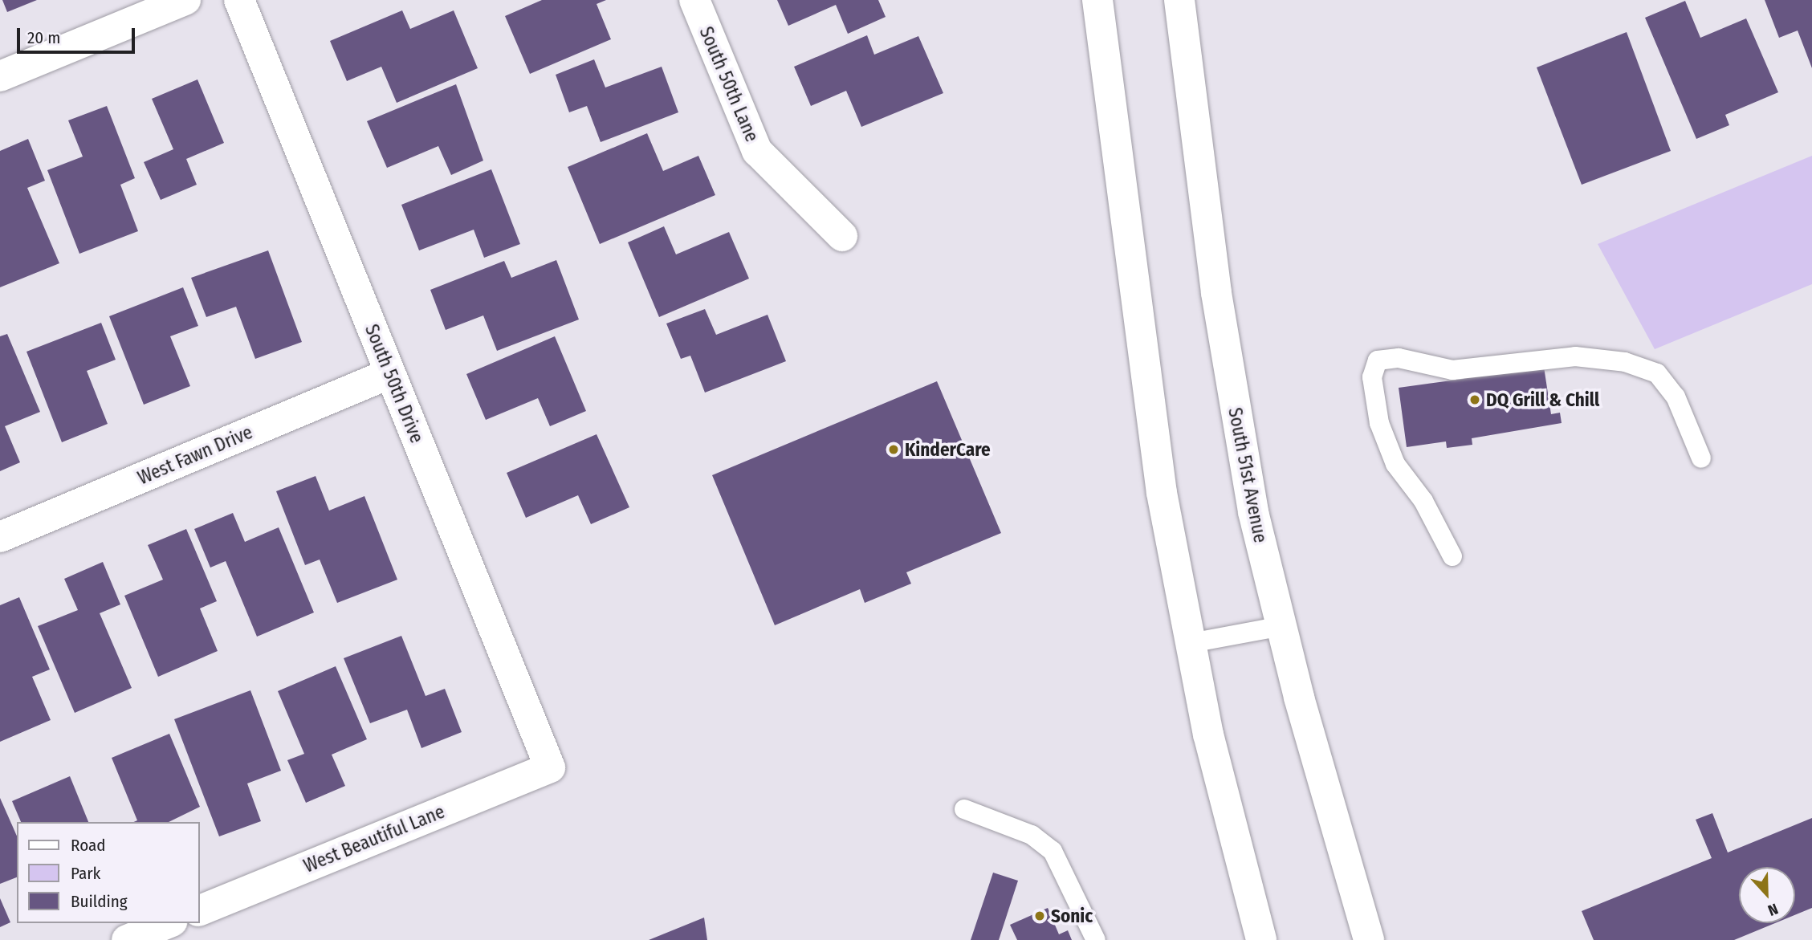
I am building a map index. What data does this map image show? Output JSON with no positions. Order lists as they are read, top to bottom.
{
  "streets": {
    "street": [
      "South 50th Lane",
      "South 50th Drive",
      "West Fawn Drive",
      "South 51st Avenue",
      "West Beautiful Lane"
    ]
  },
  "crossings": [
    ["South 50th Drive", "West Fawn Drive"],
    ["South 50th Drive", "West Beautiful Lane"]
  ],
  "places": ["DQ Grill & Chill", "KinderCare", "Sonic"],
  "legend": ["Road", "Park", "Building"],
  "scale_bar": "20 m",
  "north": "bottom"
}
